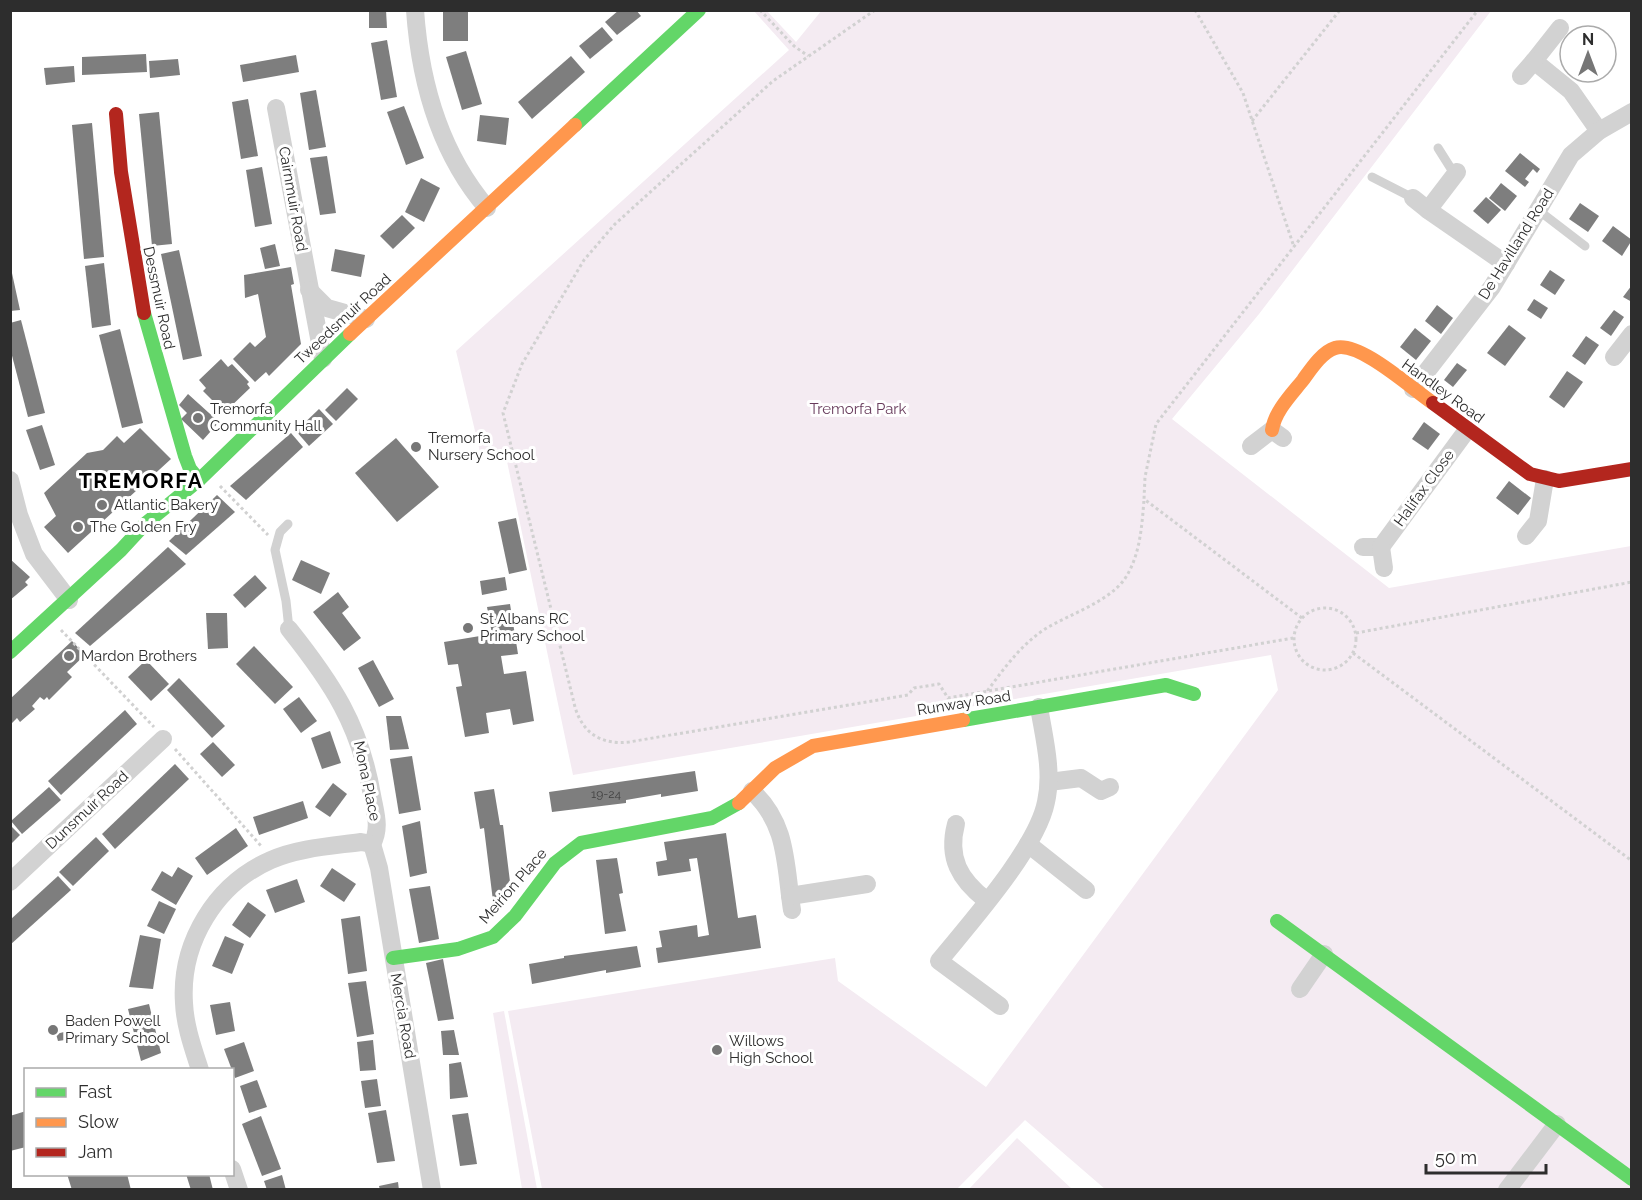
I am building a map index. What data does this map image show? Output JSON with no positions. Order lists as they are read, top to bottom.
{
  "streets": {
    "street": [
      "Cairnmuir Road",
      "De Havilland Road",
      "Dessmuir Road",
      "Tweedsmuir Road",
      "Handley Road",
      "Halifax Close",
      "Runway Road",
      "Mona Place",
      "Dunsmuir Road",
      "Meirion Place",
      "Mercia Road"
    ]
  },
  "crossings": [
    ["Cairnmuir Road", "Tweedsmuir Road"],
    ["De Havilland Road", "Handley Road"],
    ["Dessmuir Road", "Tweedsmuir Road"],
    ["Handley Road", "Halifax Close"],
    ["Runway Road", "Meirion Place"],
    ["Mona Place", "Mercia Road"],
    ["Meirion Place", "Mercia Road"]
  ],
  "districts": ["TREMORFA"],
  "parks": ["Tremorfa Park"],
  "places": [
    "Tremorfa Community Hall",
    "Tremorfa Nursery School",
    "Atlantic Bakery",
    "The Golden Fry",
    "St Albans RC Primary School",
    "Mardon Brothers",
    "Baden Powell Primary School",
    "Willows High School"
  ],
  "house_numbers": ["19-24"],
  "legend": ["Fast", "Slow", "Jam"],
  "scale_bar": "50 m",
  "north": "top"
}
